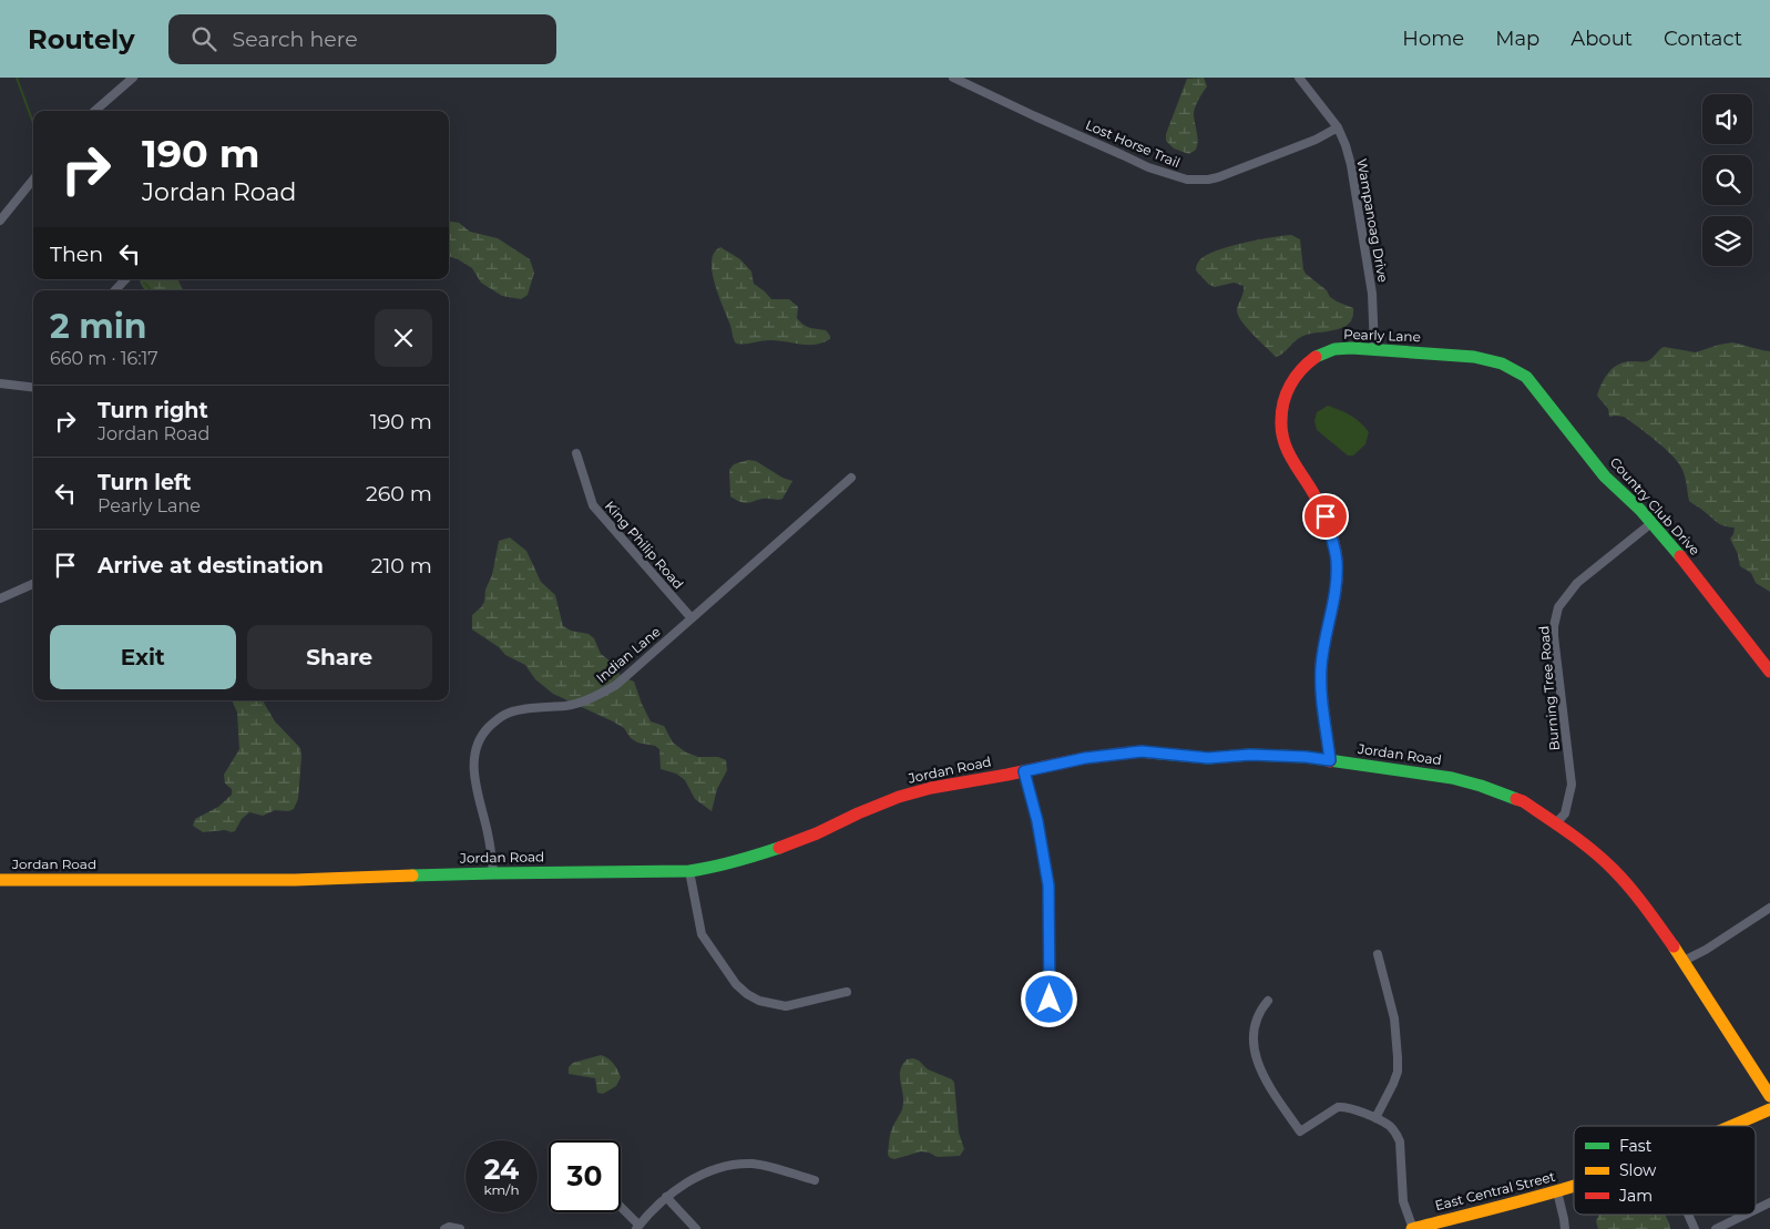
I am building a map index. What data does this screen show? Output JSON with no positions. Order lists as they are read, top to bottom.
{
  "streets": {
    "street": [
      "Lost Horse Trail",
      "Wampanoag Drive",
      "Pearly Lane",
      "Country Club Drive",
      "King Philip Road",
      "Indian Lane",
      "Burning Tree Road",
      "Jordan Road",
      "East Central Street"
    ]
  },
  "crossings": [
    ["Lost Horse Trail", "Wampanoag Drive"],
    ["Wampanoag Drive", "Pearly Lane"],
    ["Pearly Lane", "Country Club Drive"],
    ["Pearly Lane", "Jordan Road"],
    ["Country Club Drive", "Burning Tree Road"],
    ["King Philip Road", "Indian Lane"],
    ["Indian Lane", "Jordan Road"],
    ["Burning Tree Road", "Jordan Road"]
  ],
  "legend": ["Fast", "Slow", "Jam"],
  "page": {
    "header": "Routely",
    "search": "Search here",
    "nav": [
      "Home",
      "Map",
      "About",
      "Contact"
    ],
    "turn": ["190 m", "Jordan Road"],
    "then": "Then",
    "heading": ["2 min", "660 m · 16:17"],
    "list": [
      {
        "name": "Turn right",
        "note": "Jordan Road",
        "value": "190 m"
      },
      {
        "name": "Turn left",
        "note": "Pearly Lane",
        "value": "260 m"
      },
      {
        "name": "Arrive at destination",
        "value": "210 m"
      }
    ],
    "buttons": ["Exit", "Share"],
    "speed": "24 km/h",
    "limit": "30"
  }
}
